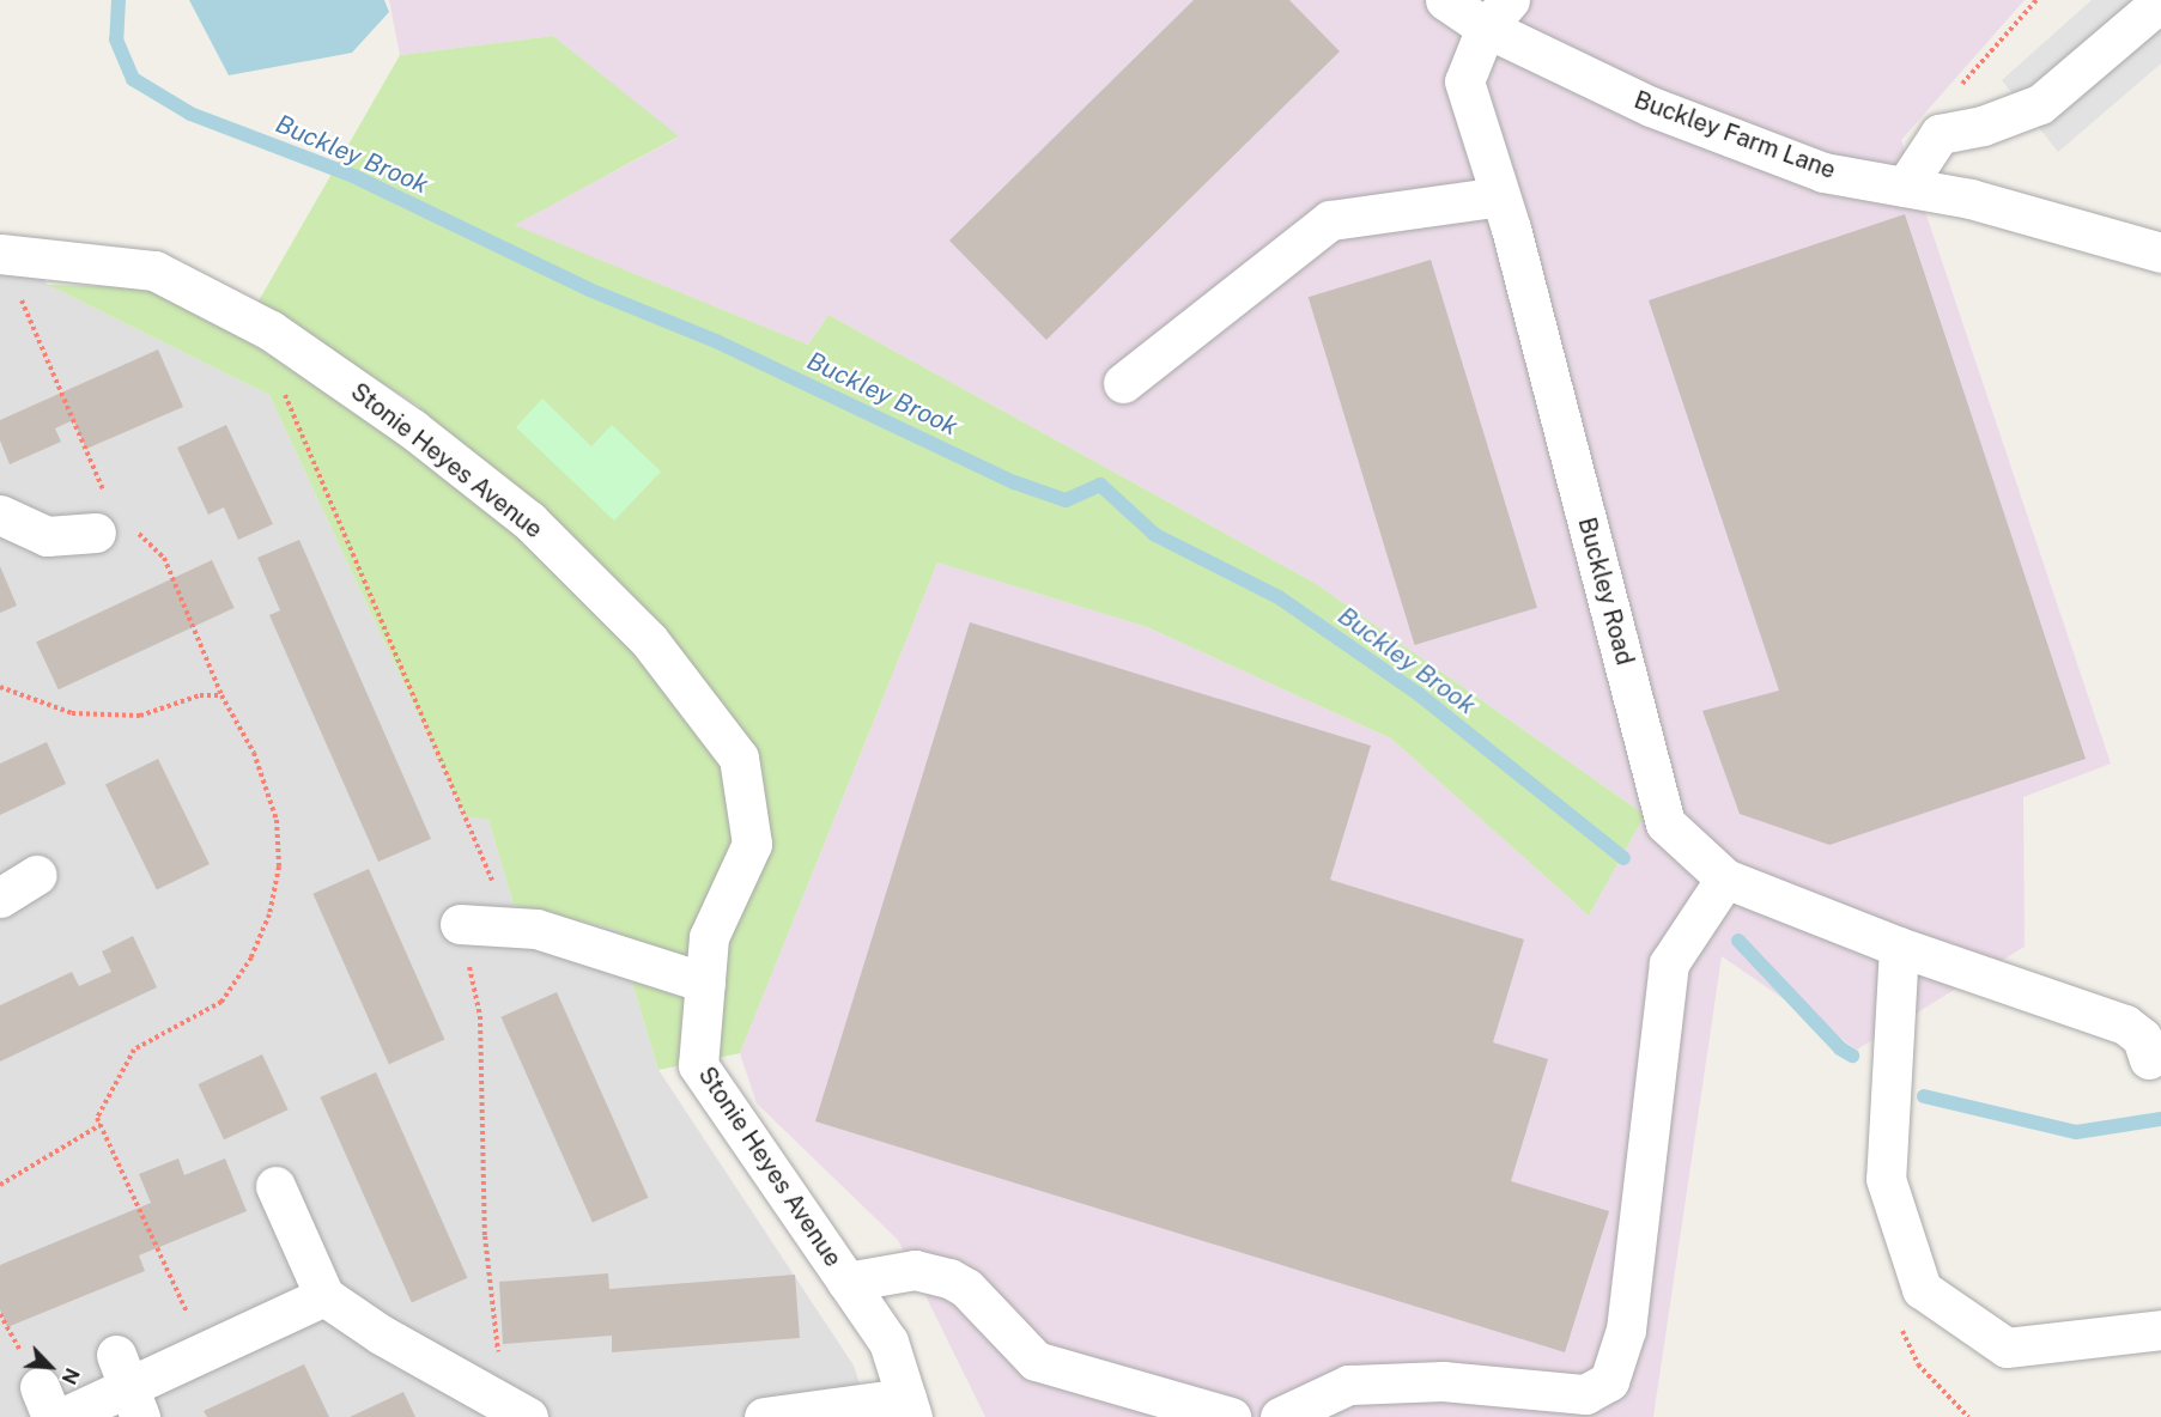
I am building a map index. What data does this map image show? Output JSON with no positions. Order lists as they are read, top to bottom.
{
  "streets": {
    "street": ["Buckley Farm Lane", "Stonie Heyes Avenue", "Buckley Road"]
  },
  "crossings": [
    ["Buckley Farm Lane", "Buckley Road"]
  ],
  "water": ["Buckley Brook"],
  "north": "bottom right"
}
